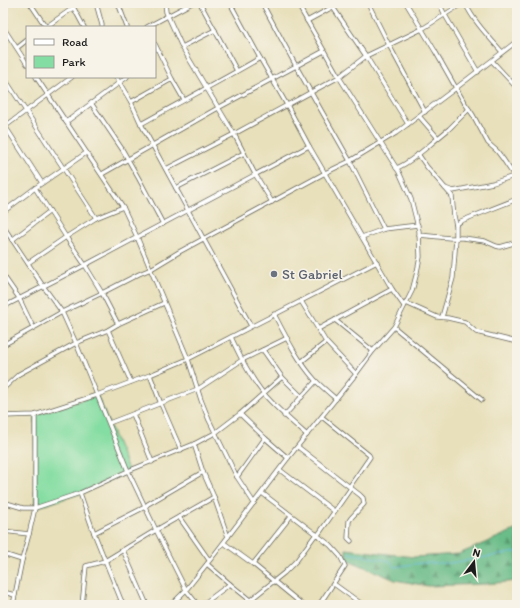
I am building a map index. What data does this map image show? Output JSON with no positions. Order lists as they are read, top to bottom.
{
  "places": ["St Gabriel"],
  "legend": ["Road", "Park"],
  "north": "top"
}
